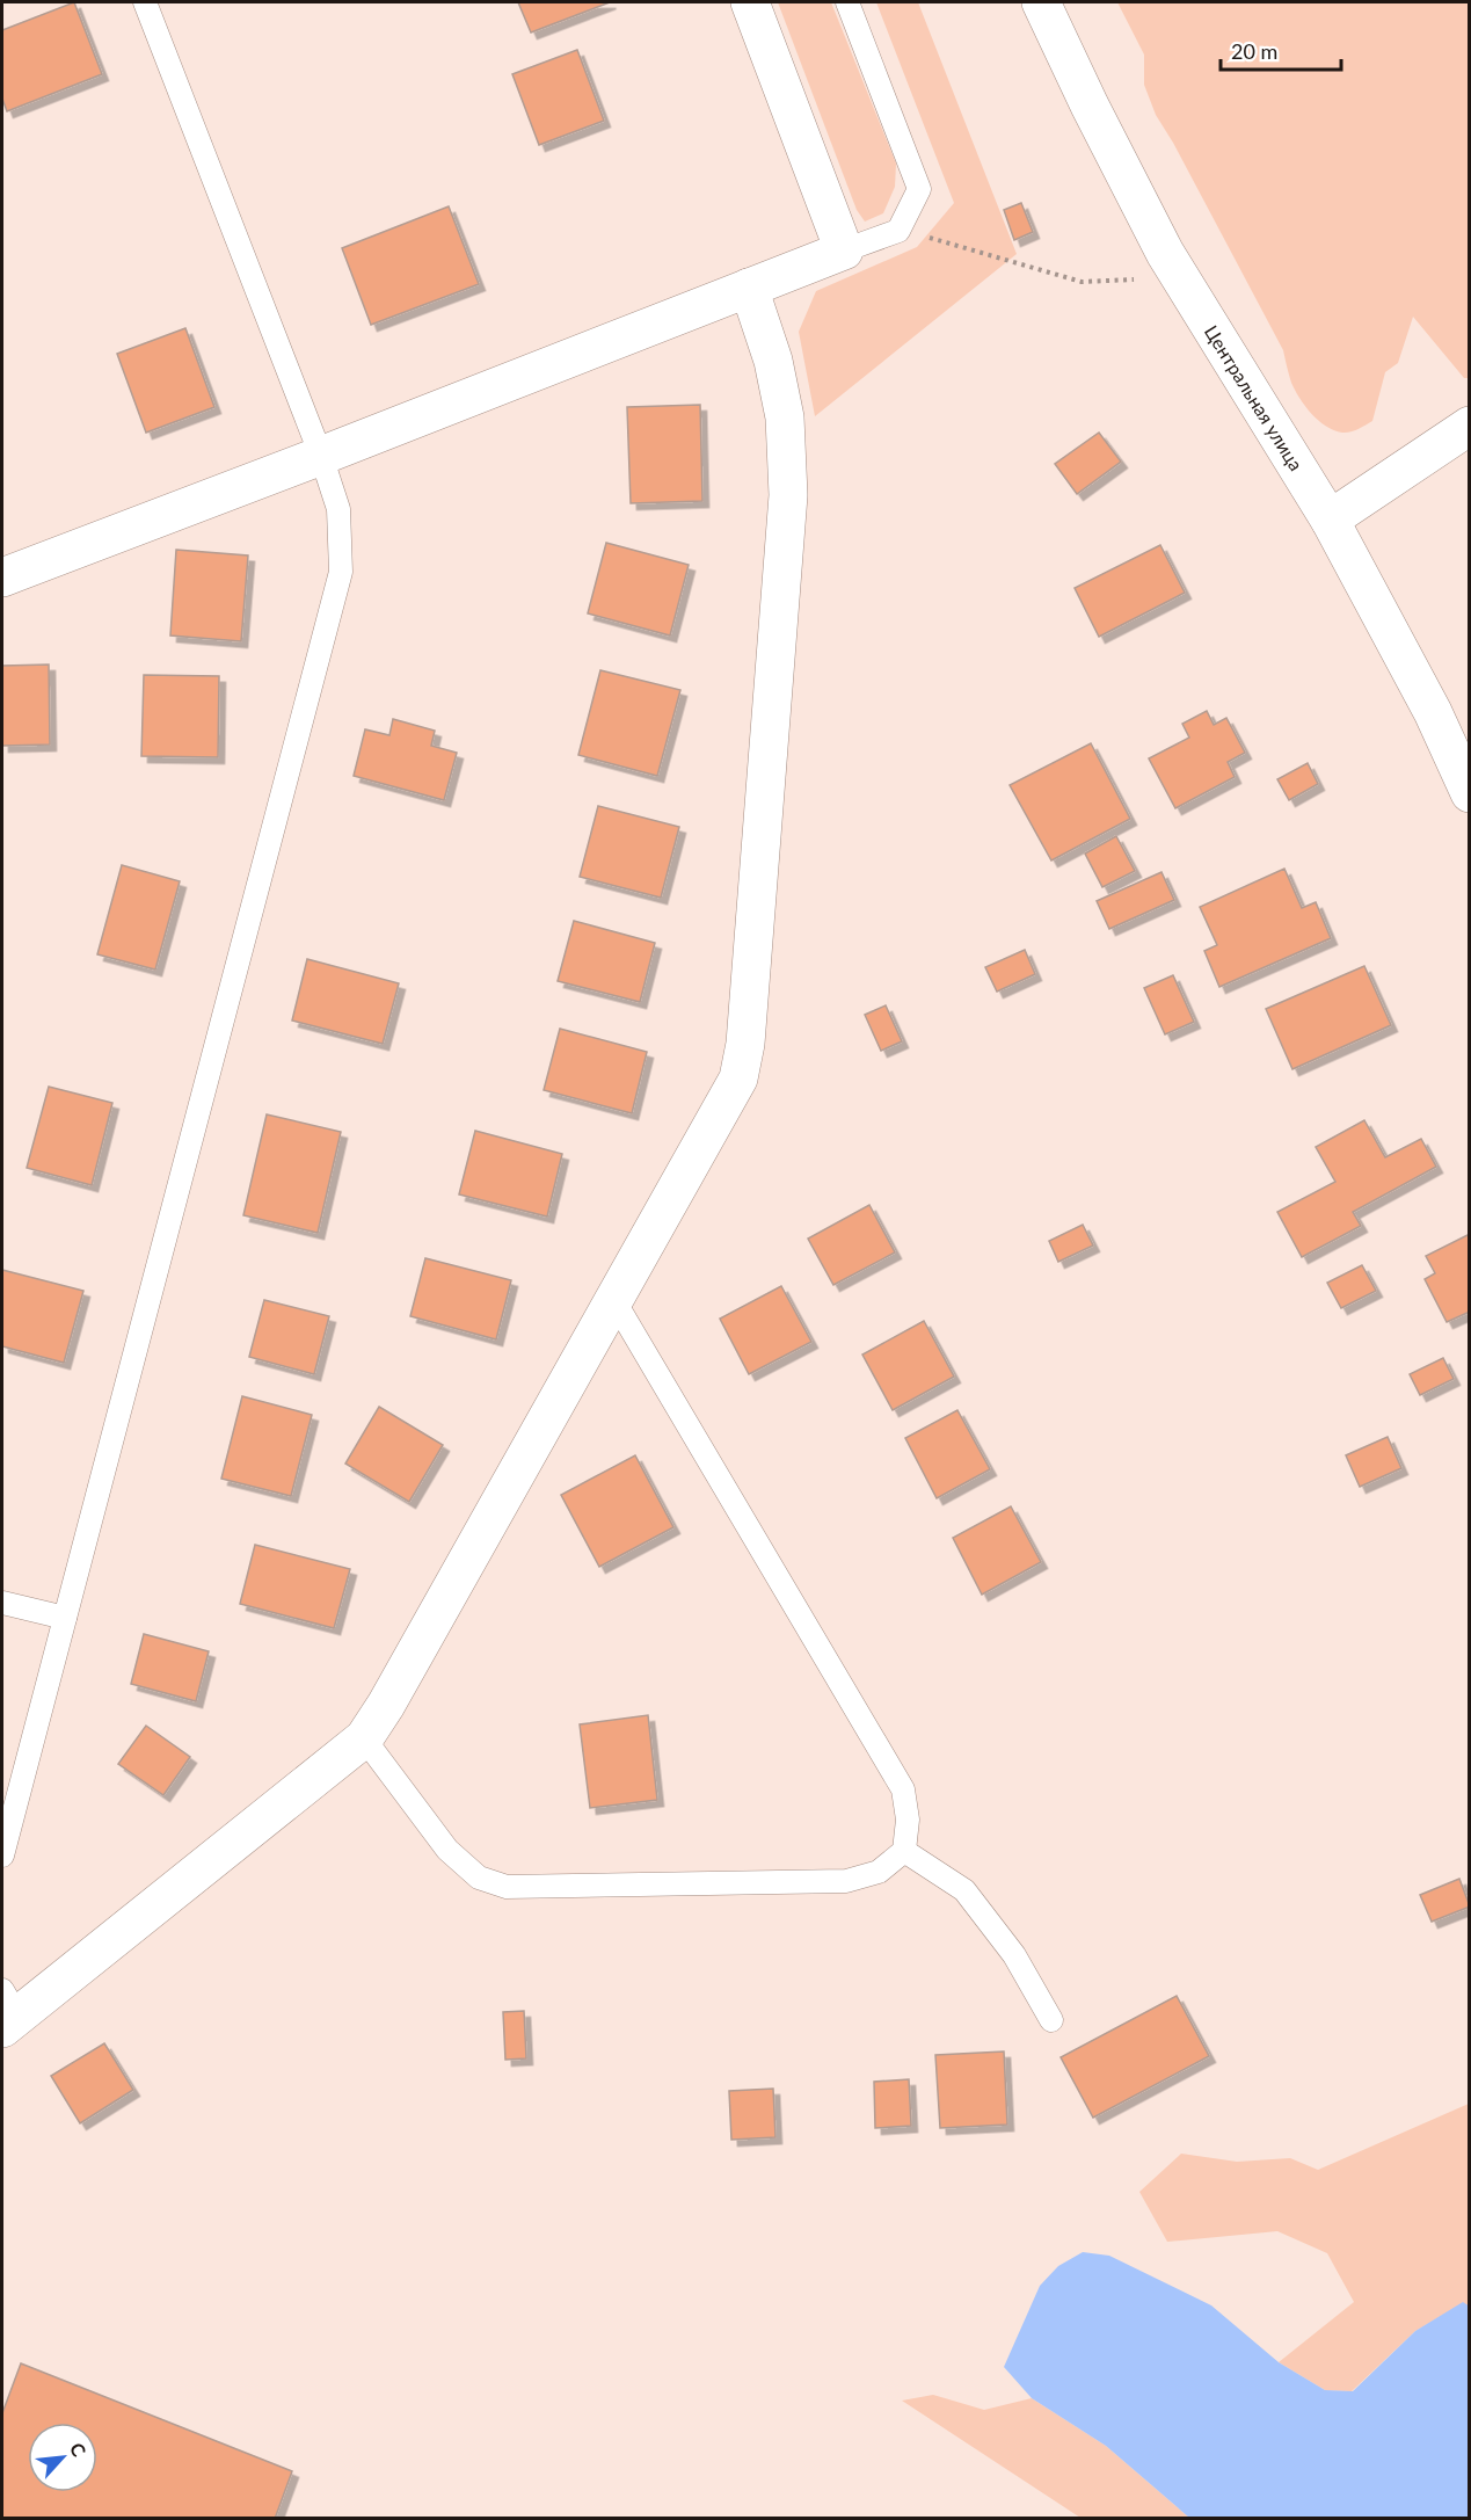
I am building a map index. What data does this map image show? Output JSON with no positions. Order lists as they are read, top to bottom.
{
  "streets": {
    "street": ["Центральная улица"]
  },
  "scale_bar": "20 m",
  "north": "top right"
}
